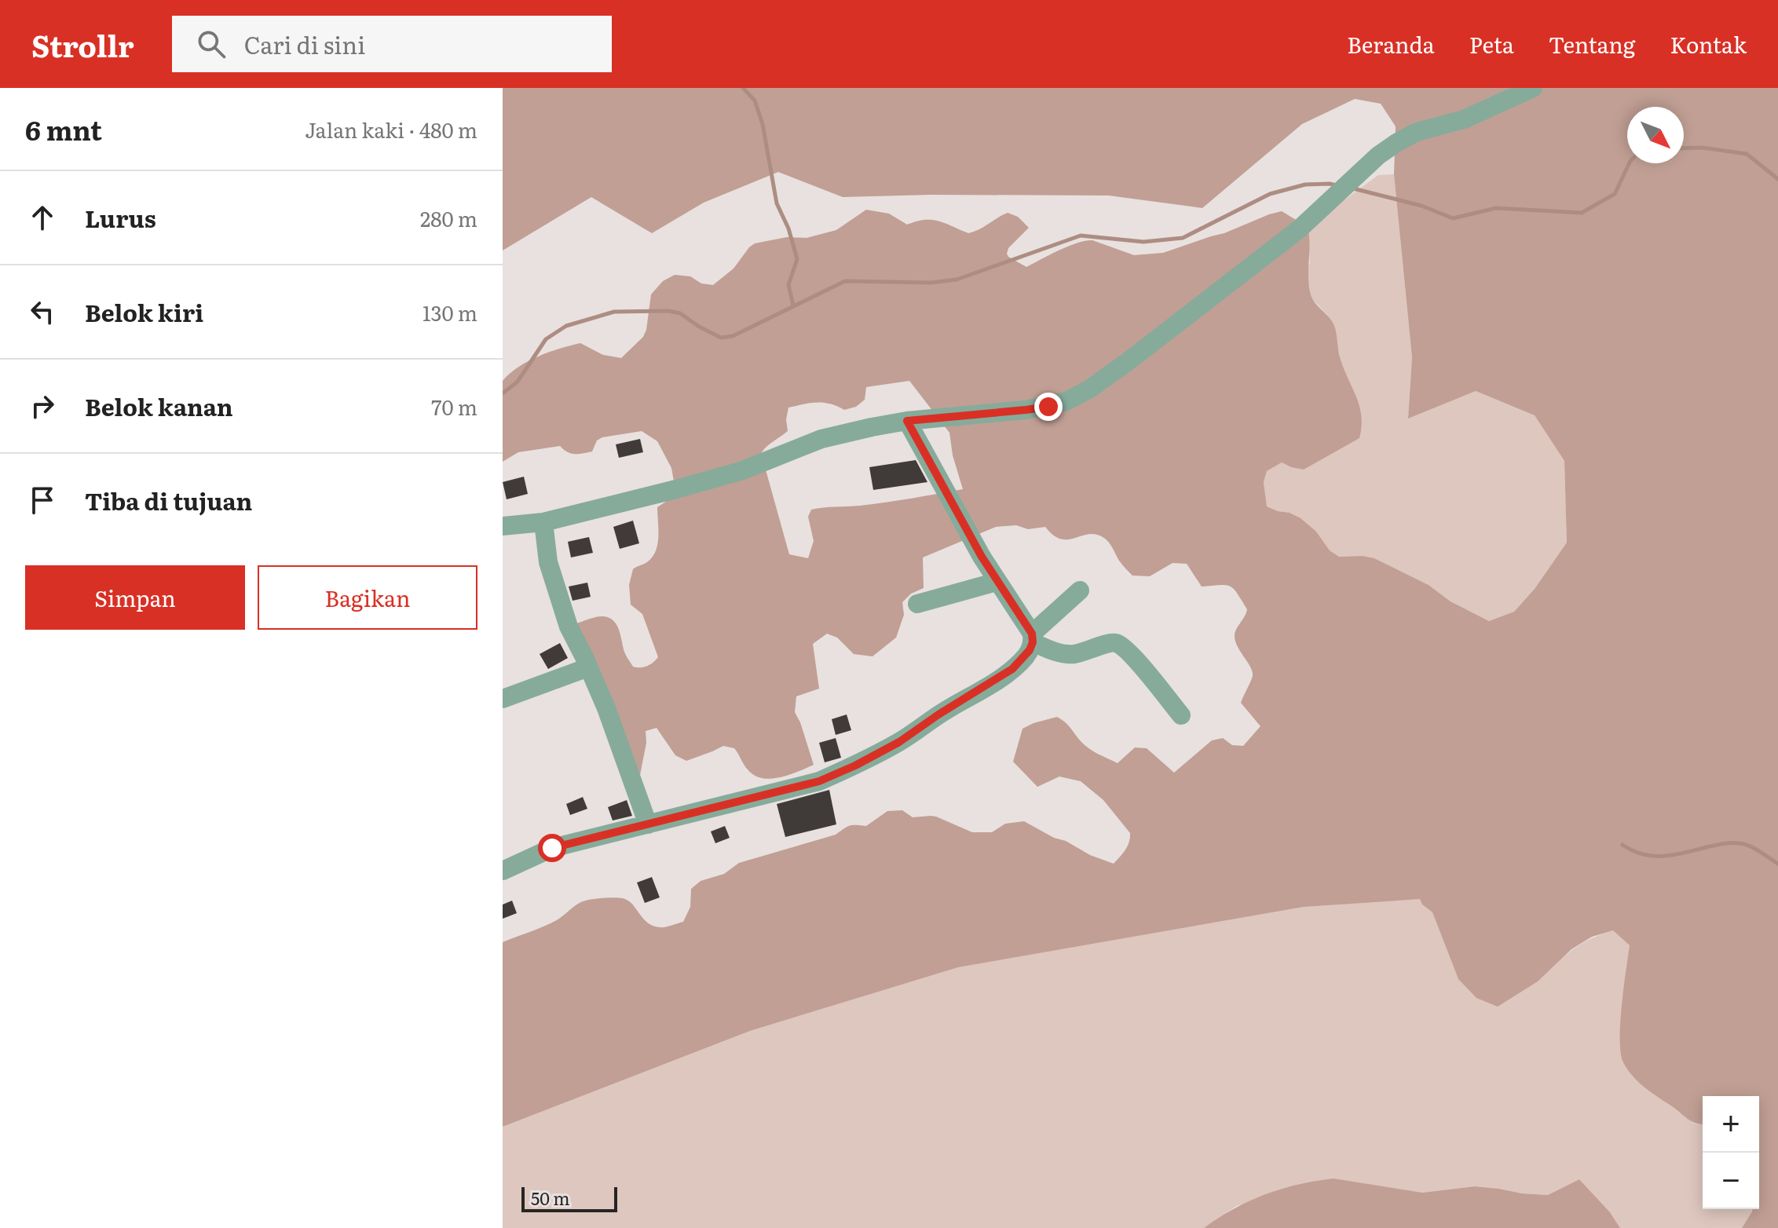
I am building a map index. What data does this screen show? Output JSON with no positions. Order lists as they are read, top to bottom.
{
  "scale_bar": "50 m",
  "north": "bottom right",
  "page": {
    "header": "Strollr",
    "search": "Cari di sini",
    "nav": [
      "Beranda",
      "Peta",
      "Tentang",
      "Kontak"
    ],
    "heading": ["6 mnt", "Jalan kaki · 480 m"],
    "list": [
      ["Lurus", "280 m"],
      ["Belok kiri", "130 m"],
      ["Belok kanan", "70 m"],
      "Tiba di tujuan"
    ],
    "buttons": ["Simpan", "Bagikan"],
    "map_buttons": ["+", "−"],
    "scale": "50 m"
  }
}
